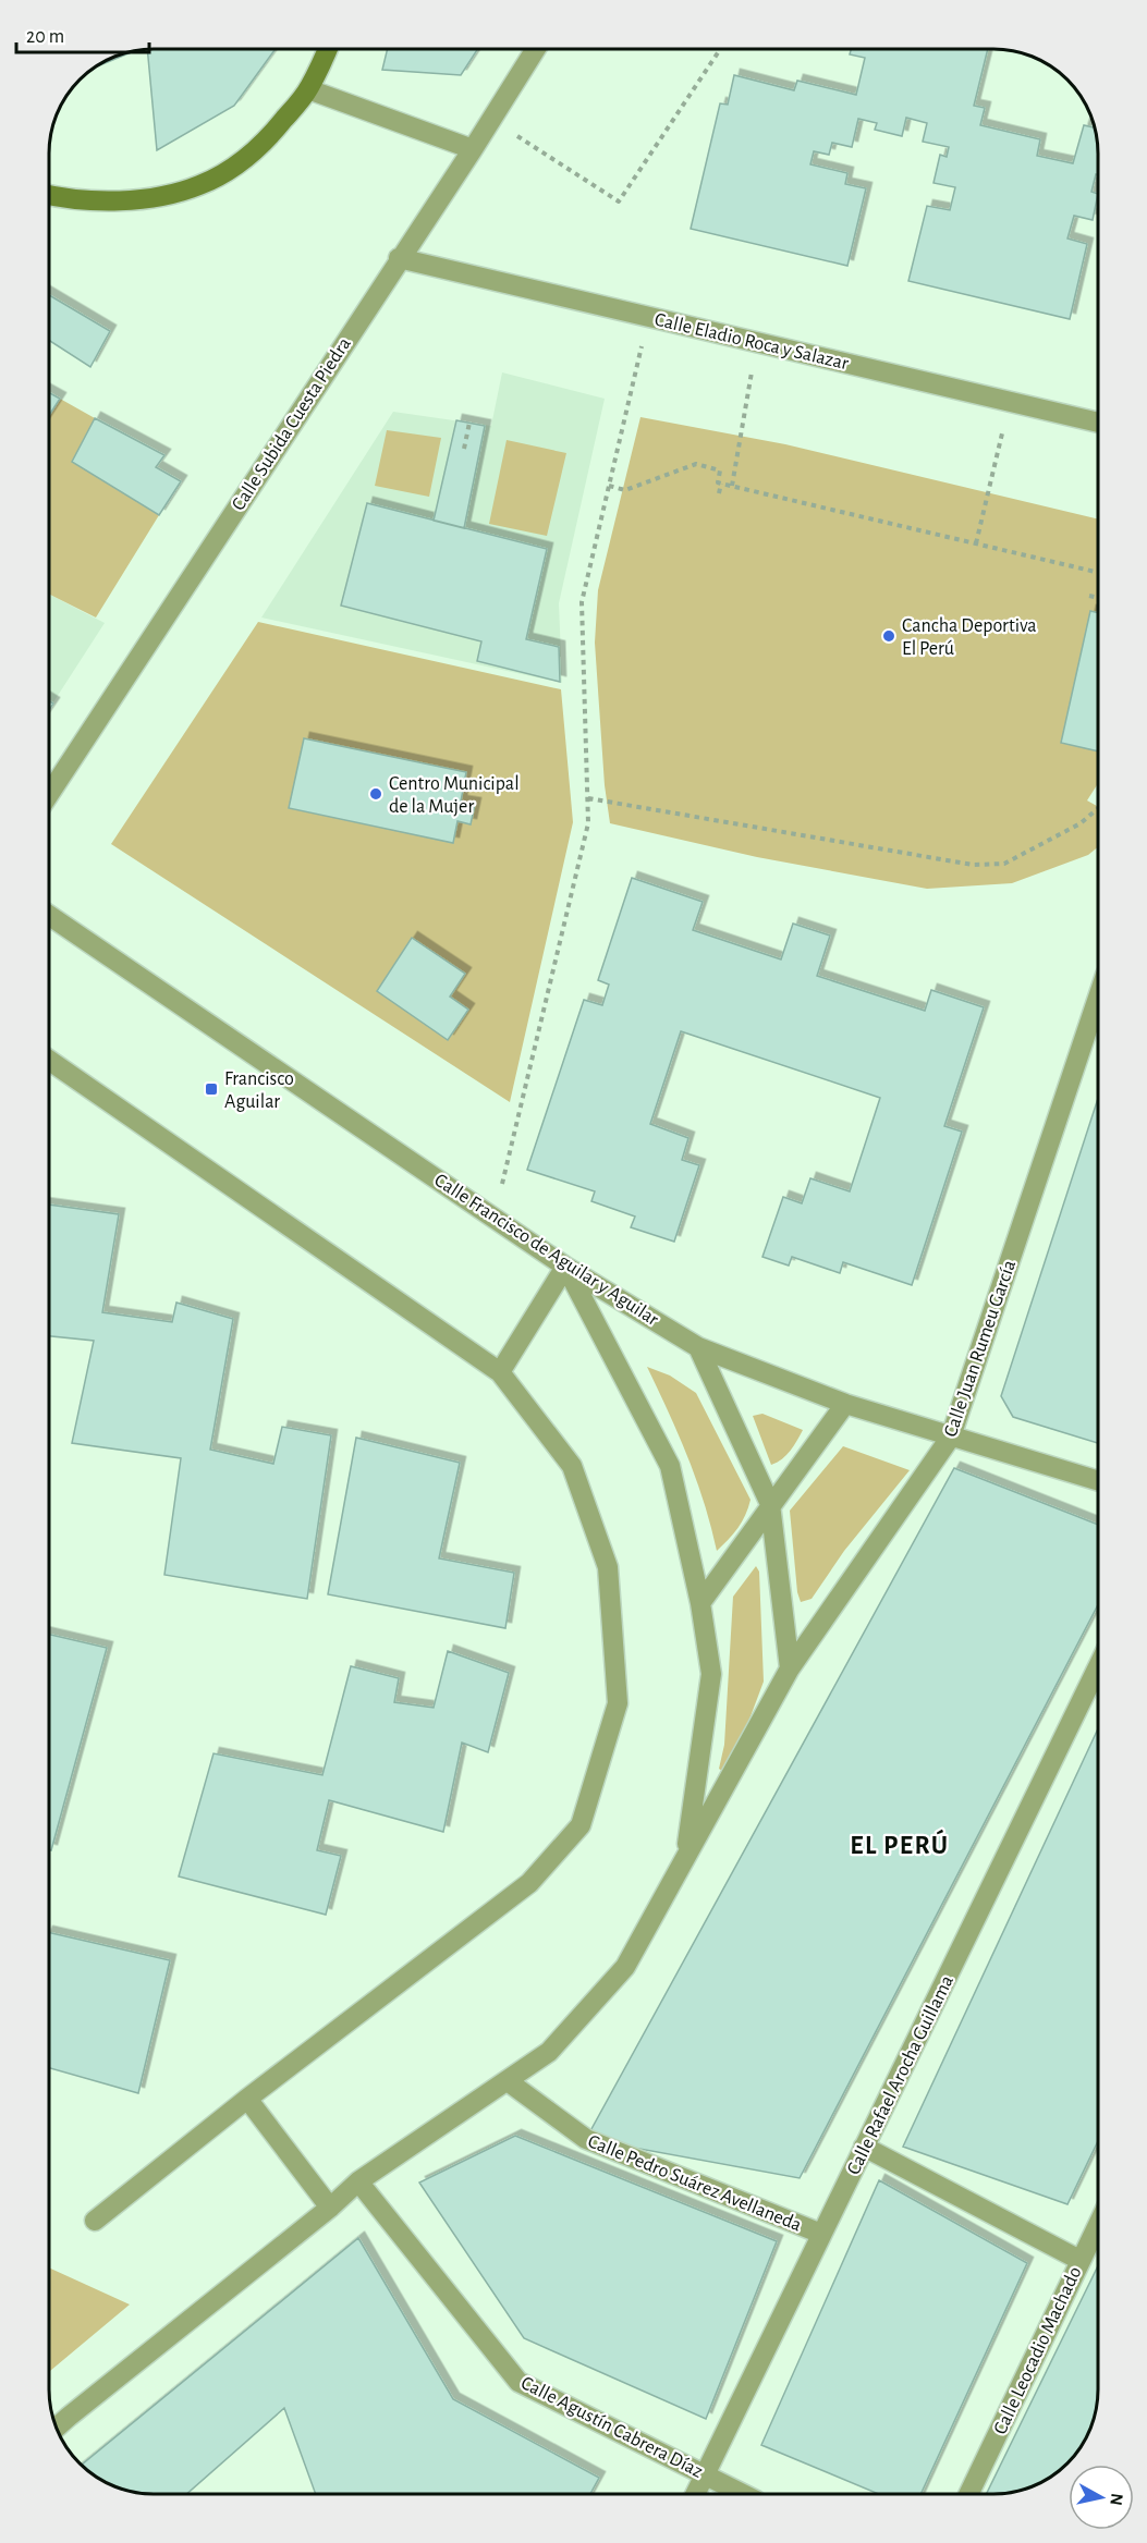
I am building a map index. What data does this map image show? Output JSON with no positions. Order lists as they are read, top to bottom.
{
  "streets": {
    "street": [
      "Calle Eladio Roca y Salazar",
      "Calle Subida Cuesta Piedra",
      "Calle Francisco de Aguilar y Aguilar",
      "Calle Juan Rumeu García",
      "Calle Rafael Arocha Guillama",
      "Calle Pedro Suárez Avellaneda",
      "Calle Leocadio Machado",
      "Calle Agustín Cabrera Díaz"
    ]
  },
  "crossings": [
    ["Calle Eladio Roca y Salazar", "Calle Subida Cuesta Piedra"],
    ["Calle Francisco de Aguilar y Aguilar", "Calle Juan Rumeu García"],
    ["Calle Juan Rumeu García", "Calle Pedro Suárez Avellaneda"],
    ["Calle Juan Rumeu García", "Calle Agustín Cabrera Díaz"],
    ["Calle Rafael Arocha Guillama", "Calle Pedro Suárez Avellaneda"],
    ["Calle Rafael Arocha Guillama", "Calle Agustín Cabrera Díaz"]
  ],
  "districts": ["EL PERÚ"],
  "places": {
    "other": ["Cancha Deportiva El Perú", "Centro Municipal de la Mujer"],
    "transit": ["Francisco Aguilar"]
  },
  "scale_bar": "20 m",
  "north": "right"
}
